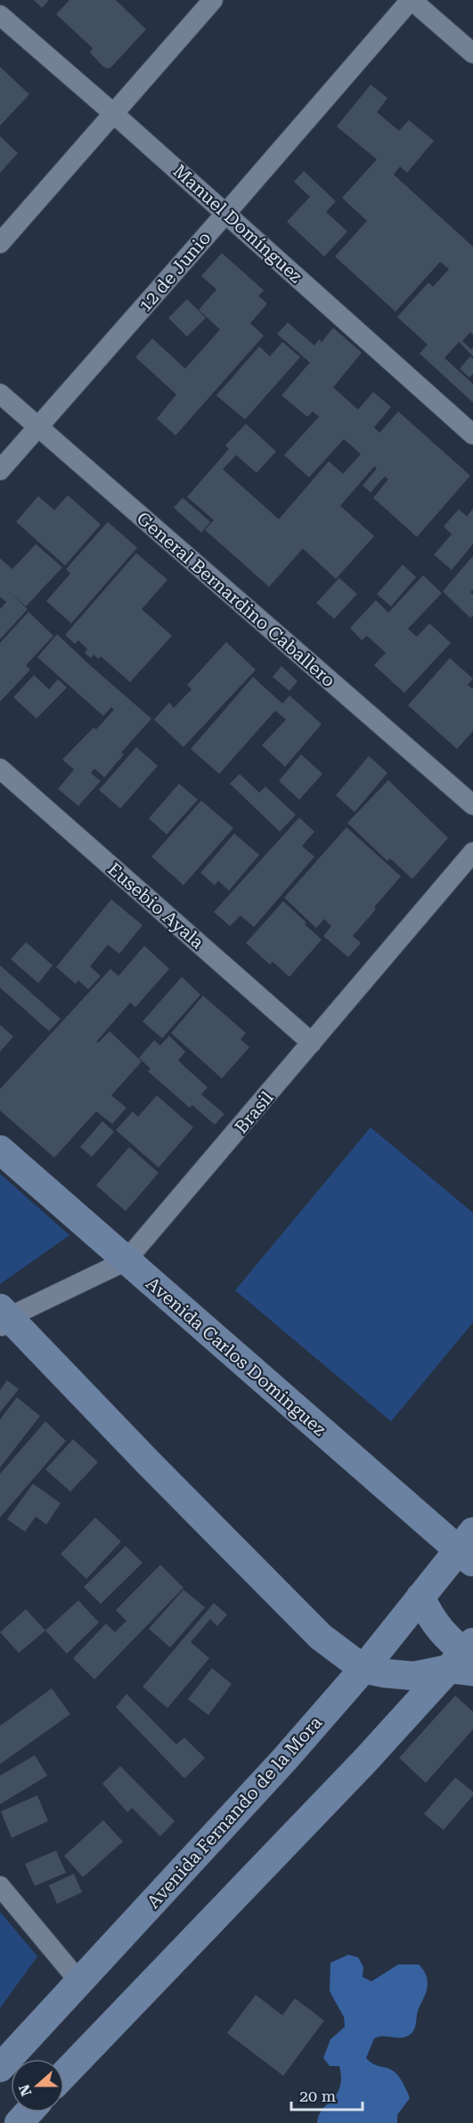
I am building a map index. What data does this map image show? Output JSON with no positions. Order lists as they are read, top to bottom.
{
  "streets": {
    "main road": ["Avenida Carlos Dominguez", "Avenida Fernando de la Mora"],
    "street": [
      "Manuel Domínguez",
      "12 de Junio",
      "General Bernardino Caballero",
      "Eusebio Ayala",
      "Brasil"
    ]
  },
  "crossings": [
    ["Manuel Domínguez", "12 de Junio"],
    ["12 de Junio", "General Bernardino Caballero"],
    ["Eusebio Ayala", "Brasil"],
    ["Brasil", "Avenida Carlos Dominguez"],
    ["Avenida Carlos Dominguez", "Avenida Fernando de la Mora"]
  ],
  "scale_bar": "20 m",
  "north": "left"
}
